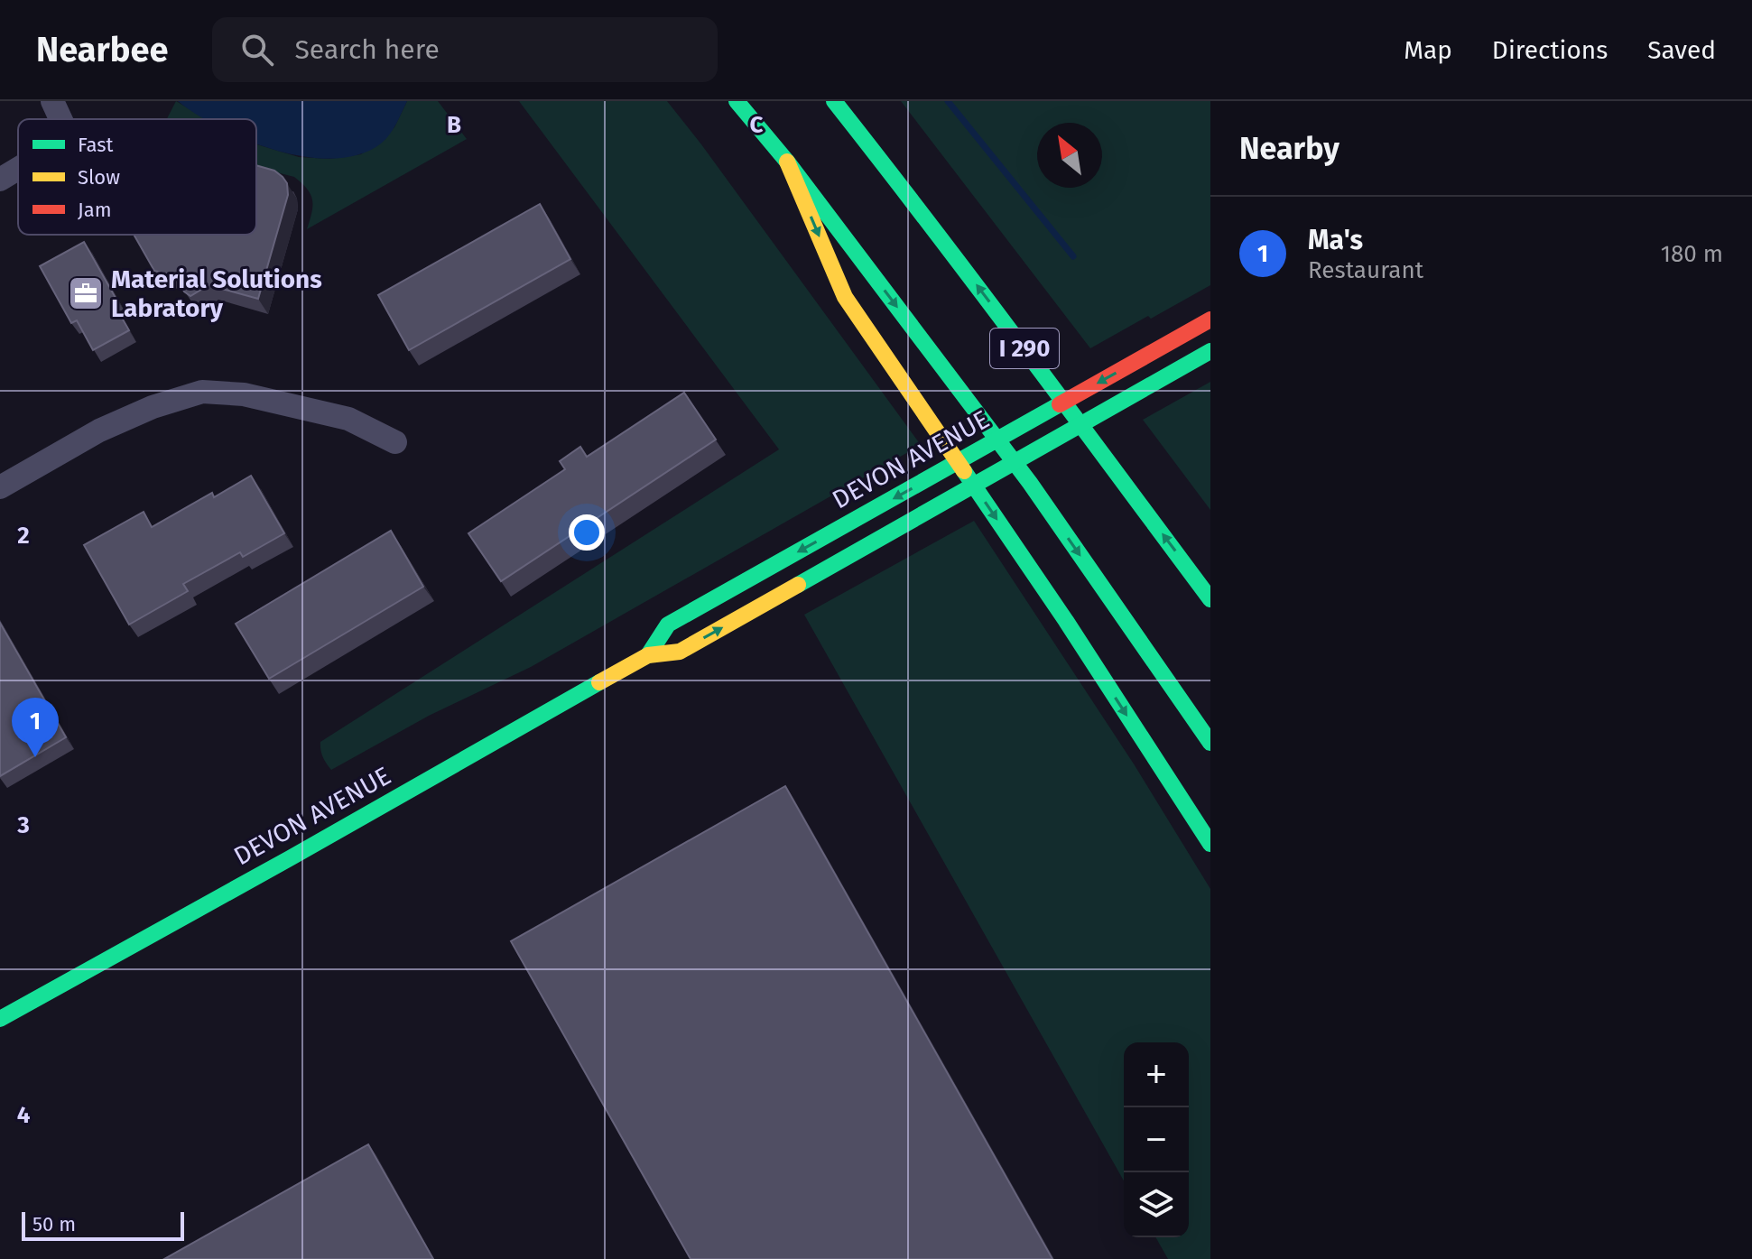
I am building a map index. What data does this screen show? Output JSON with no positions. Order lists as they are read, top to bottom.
{
  "streets": {
    "main road": ["I 290", "DEVON AVENUE"]
  },
  "places": {
    "office": ["Material Solutions Labratory"]
  },
  "legend": ["Fast", "Slow", "Jam"],
  "scale_bar": "50 m",
  "north": "top left",
  "page": {
    "header": "Nearbee",
    "search": "Search here",
    "nav": ["Map", "Directions", "Saved"],
    "heading": "Nearby",
    "list": [
      {
        "mark": "1",
        "name": "Ma's",
        "note": "Restaurant",
        "value": "180 m"
      }
    ],
    "pins": "1",
    "map_buttons": ["+", "−"],
    "scale": "50 m"
  },
  "grid": {
    "columns": ["B", "C"],
    "rows": ["2", "3", "4"]
  }
}
